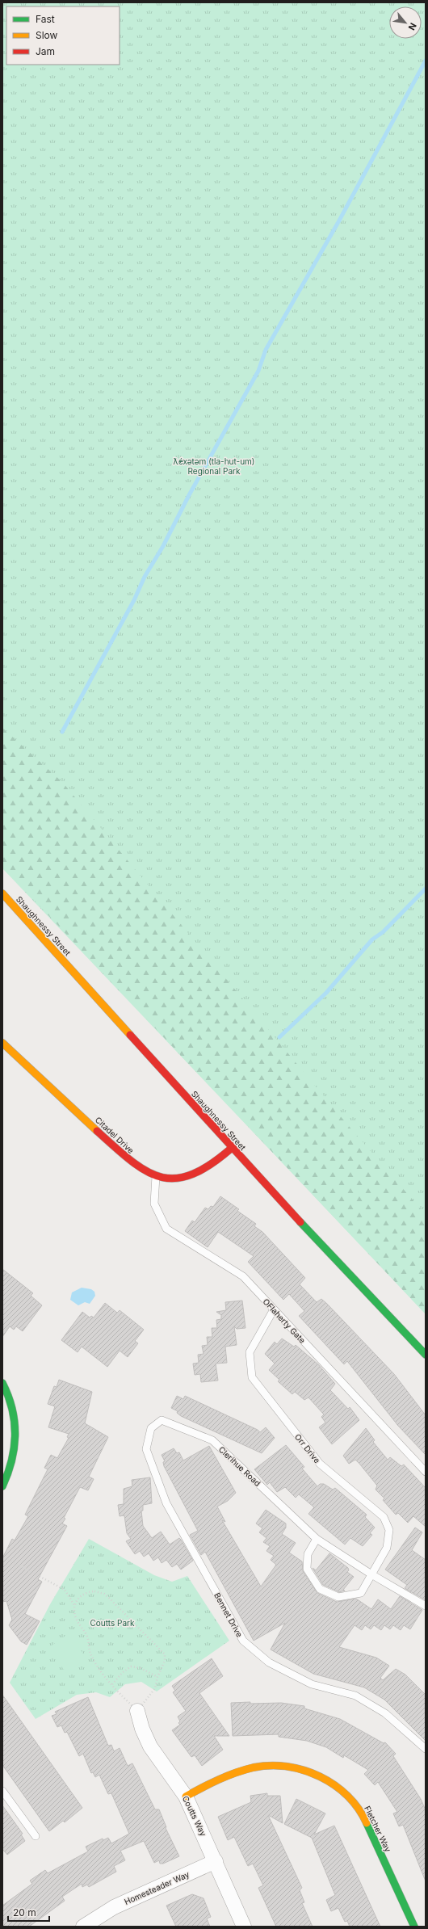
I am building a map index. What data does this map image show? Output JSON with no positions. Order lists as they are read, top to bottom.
{
  "streets": {
    "street": [
      "Shaughnessy Street",
      "Citadel Drive",
      "Coutts Way",
      "Fletcher Way",
      "Homesteader Way"
    ],
    "lane": [
      "OFlaherty Gate",
      "Orr Drive",
      "Clerihue Road",
      "Bennet Drive"
    ]
  },
  "crossings": [
    ["Shaughnessy Street", "Citadel Drive"],
    ["Citadel Drive", "OFlaherty Gate"],
    ["OFlaherty Gate", "Orr Drive"],
    ["Orr Drive", "Clerihue Road"],
    ["Clerihue Road", "Bennet Drive"],
    ["Coutts Way", "Fletcher Way"],
    ["Coutts Way", "Homesteader Way"]
  ],
  "parks": ["ƛ̓éxətəm (tla-hut-um) Regional Park", "Coutts Park"],
  "legend": ["Fast", "Slow", "Jam"],
  "scale_bar": "20 m",
  "north": "bottom right"
}
